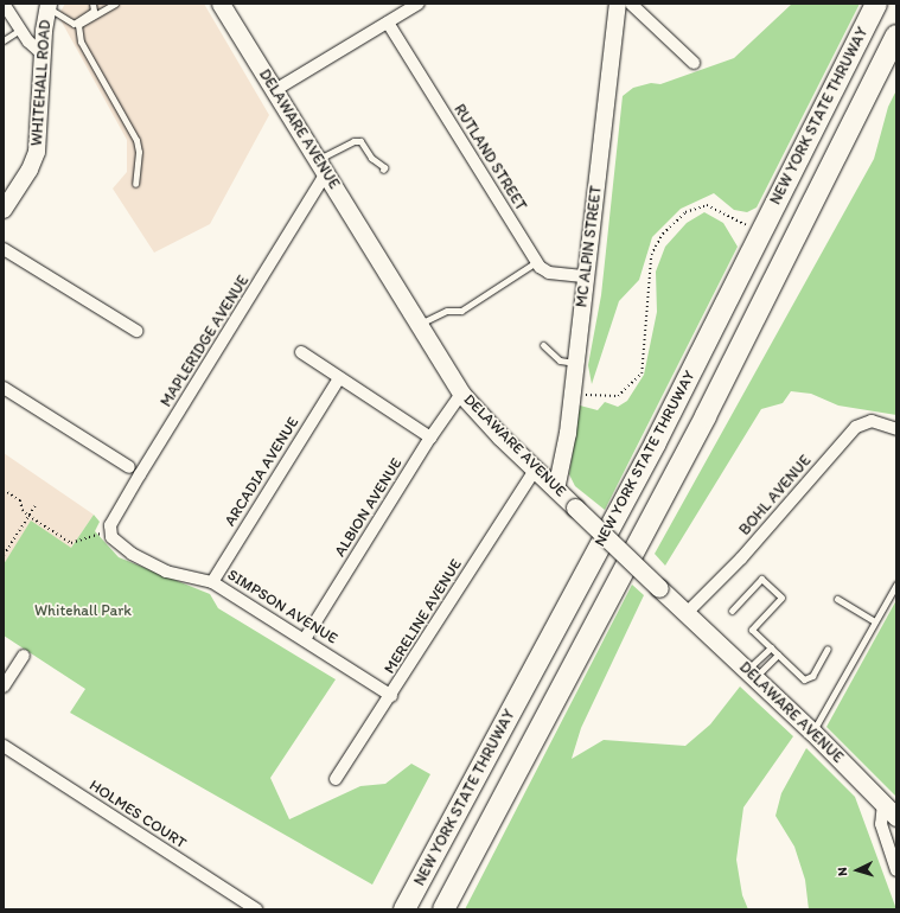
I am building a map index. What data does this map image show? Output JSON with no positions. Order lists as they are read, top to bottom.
{
  "streets": {
    "highway": ["NEW YORK STATE THRUWAY"],
    "main road": ["DELAWARE AVENUE"],
    "street": [
      "WHITEHALL ROAD",
      "RUTLAND STREET",
      "MC ALPIN STREET",
      "MAPLERIDGE AVENUE",
      "ARCADIA AVENUE",
      "BOHL AVENUE",
      "ALBION AVENUE",
      "SIMPSON AVENUE",
      "MERELINE AVENUE",
      "HOLMES COURT"
    ]
  },
  "crossings": [
    ["DELAWARE AVENUE", "MC ALPIN STREET"],
    ["DELAWARE AVENUE", "MAPLERIDGE AVENUE"],
    ["DELAWARE AVENUE", "BOHL AVENUE"],
    ["DELAWARE AVENUE", "ALBION AVENUE"],
    ["DELAWARE AVENUE", "MERELINE AVENUE"],
    ["RUTLAND STREET", "MC ALPIN STREET"],
    ["MAPLERIDGE AVENUE", "SIMPSON AVENUE"],
    ["ARCADIA AVENUE", "SIMPSON AVENUE"],
    ["ALBION AVENUE", "SIMPSON AVENUE"],
    ["SIMPSON AVENUE", "MERELINE AVENUE"]
  ],
  "parks": ["Whitehall Park"],
  "north": "left"
}
